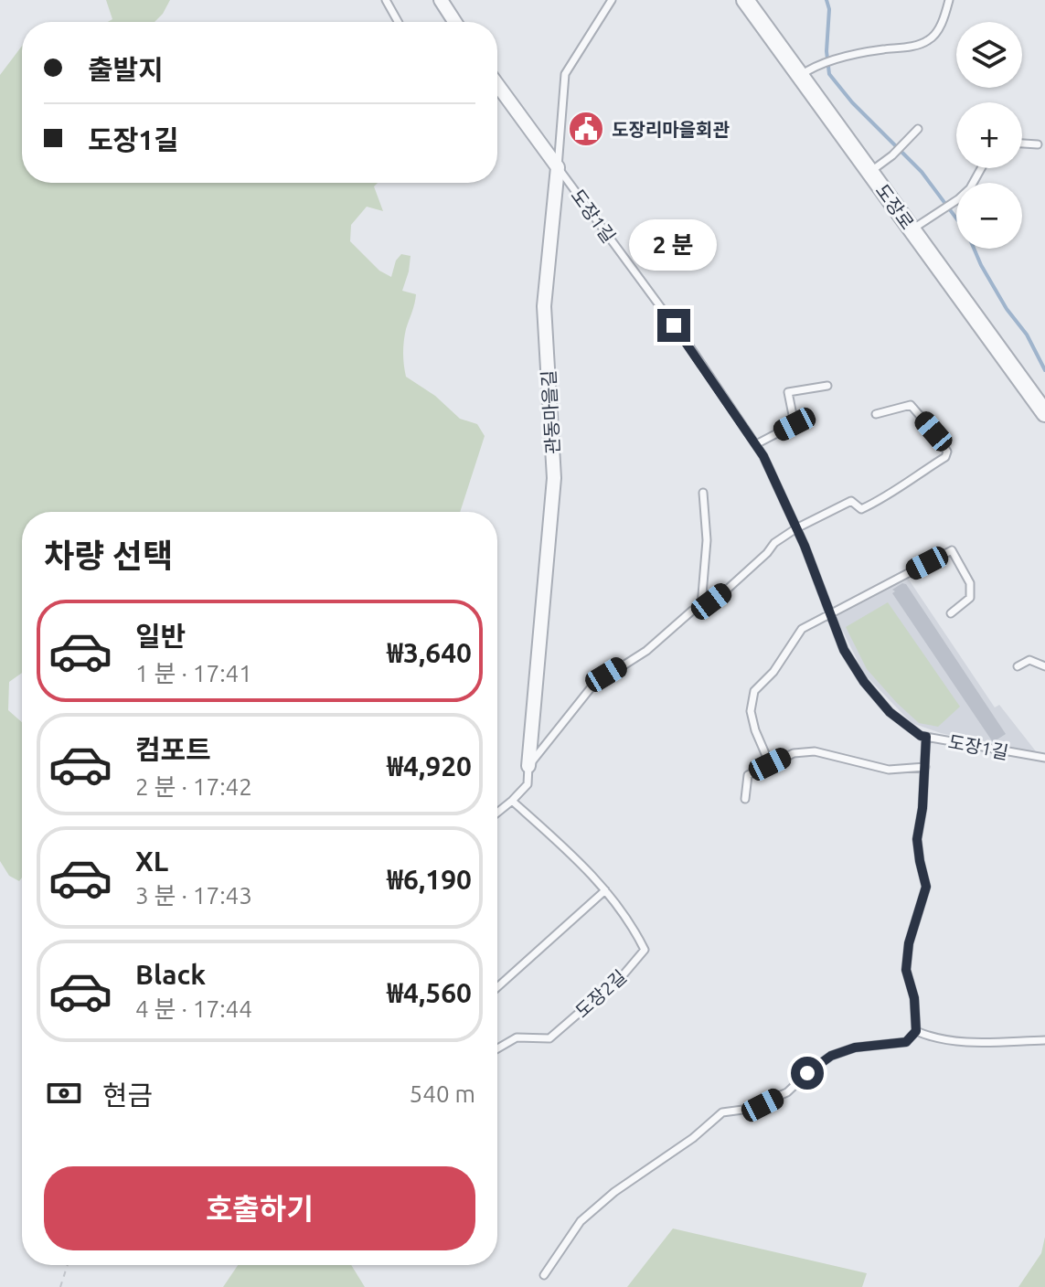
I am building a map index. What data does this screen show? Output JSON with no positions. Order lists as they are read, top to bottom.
{
  "streets": {
    "street": ["도장로", "도장1길", "관동마을길"],
    "lane": ["도장2길"]
  },
  "crossings": [
    ["도장1길", "관동마을길"],
    ["관동마을길", "도장2길"]
  ],
  "places": {
    "public building": ["도장리마을회관"]
  },
  "page": {
    "map_buttons": ["+", "−"],
    "banner": ["출발지", "도장1길"],
    "bubble": "2 분",
    "heading": "차량 선택",
    "list": [
      {
        "name": "일반",
        "note": "1 분 · 17:41",
        "value": "₩3,640"
      },
      {
        "name": "컴포트",
        "note": "2 분 · 17:42",
        "value": "₩4,920"
      },
      {
        "name": "XL",
        "note": "3 분 · 17:43",
        "value": "₩6,190"
      },
      {
        "name": "Black",
        "note": "4 분 · 17:44",
        "value": "₩4,560"
      }
    ],
    "pay": ["현금", "540 m"],
    "buttons": "호출하기"
  }
}
